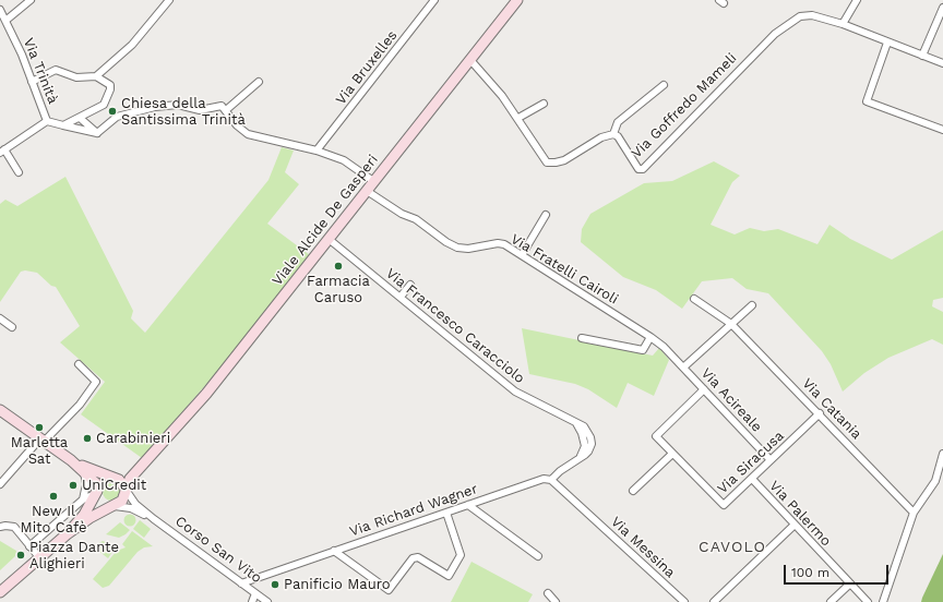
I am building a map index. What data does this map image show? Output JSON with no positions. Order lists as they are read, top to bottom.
{
  "streets": {
    "main road": ["Viale Alcide De Gasperi"],
    "street": [
      "Via Bruxelles",
      "Via Trinità",
      "Via Goffredo Mameli",
      "Via Fratelli Cairoli",
      "Via Francesco Caracciolo",
      "Via Acireale",
      "Via Catania",
      "Via Siracusa",
      "Via Richard Wagner",
      "Via Palermo",
      "Via Messina",
      "Corso San Vito"
    ]
  },
  "crossings": [
    ["Viale Alcide De Gasperi", "Via Fratelli Cairoli"],
    ["Viale Alcide De Gasperi", "Via Francesco Caracciolo"],
    ["Via Fratelli Cairoli", "Via Acireale"],
    ["Via Francesco Caracciolo", "Via Richard Wagner"],
    ["Via Francesco Caracciolo", "Via Messina"],
    ["Via Acireale", "Via Siracusa"],
    ["Via Catania", "Via Siracusa"],
    ["Via Siracusa", "Via Palermo"],
    ["Via Richard Wagner", "Via Messina"],
    ["Via Richard Wagner", "Corso San Vito"]
  ],
  "districts": ["CAVOLO"],
  "places": [
    "Chiesa della Santissima Trinità",
    "Farmacia Caruso",
    "Marletta Sat",
    "Carabinieri",
    "UniCredit",
    "New Il Mito Cafè",
    "Piazza Dante Alighieri",
    "Panificio Mauro"
  ],
  "scale_bar": "100 m"
}
